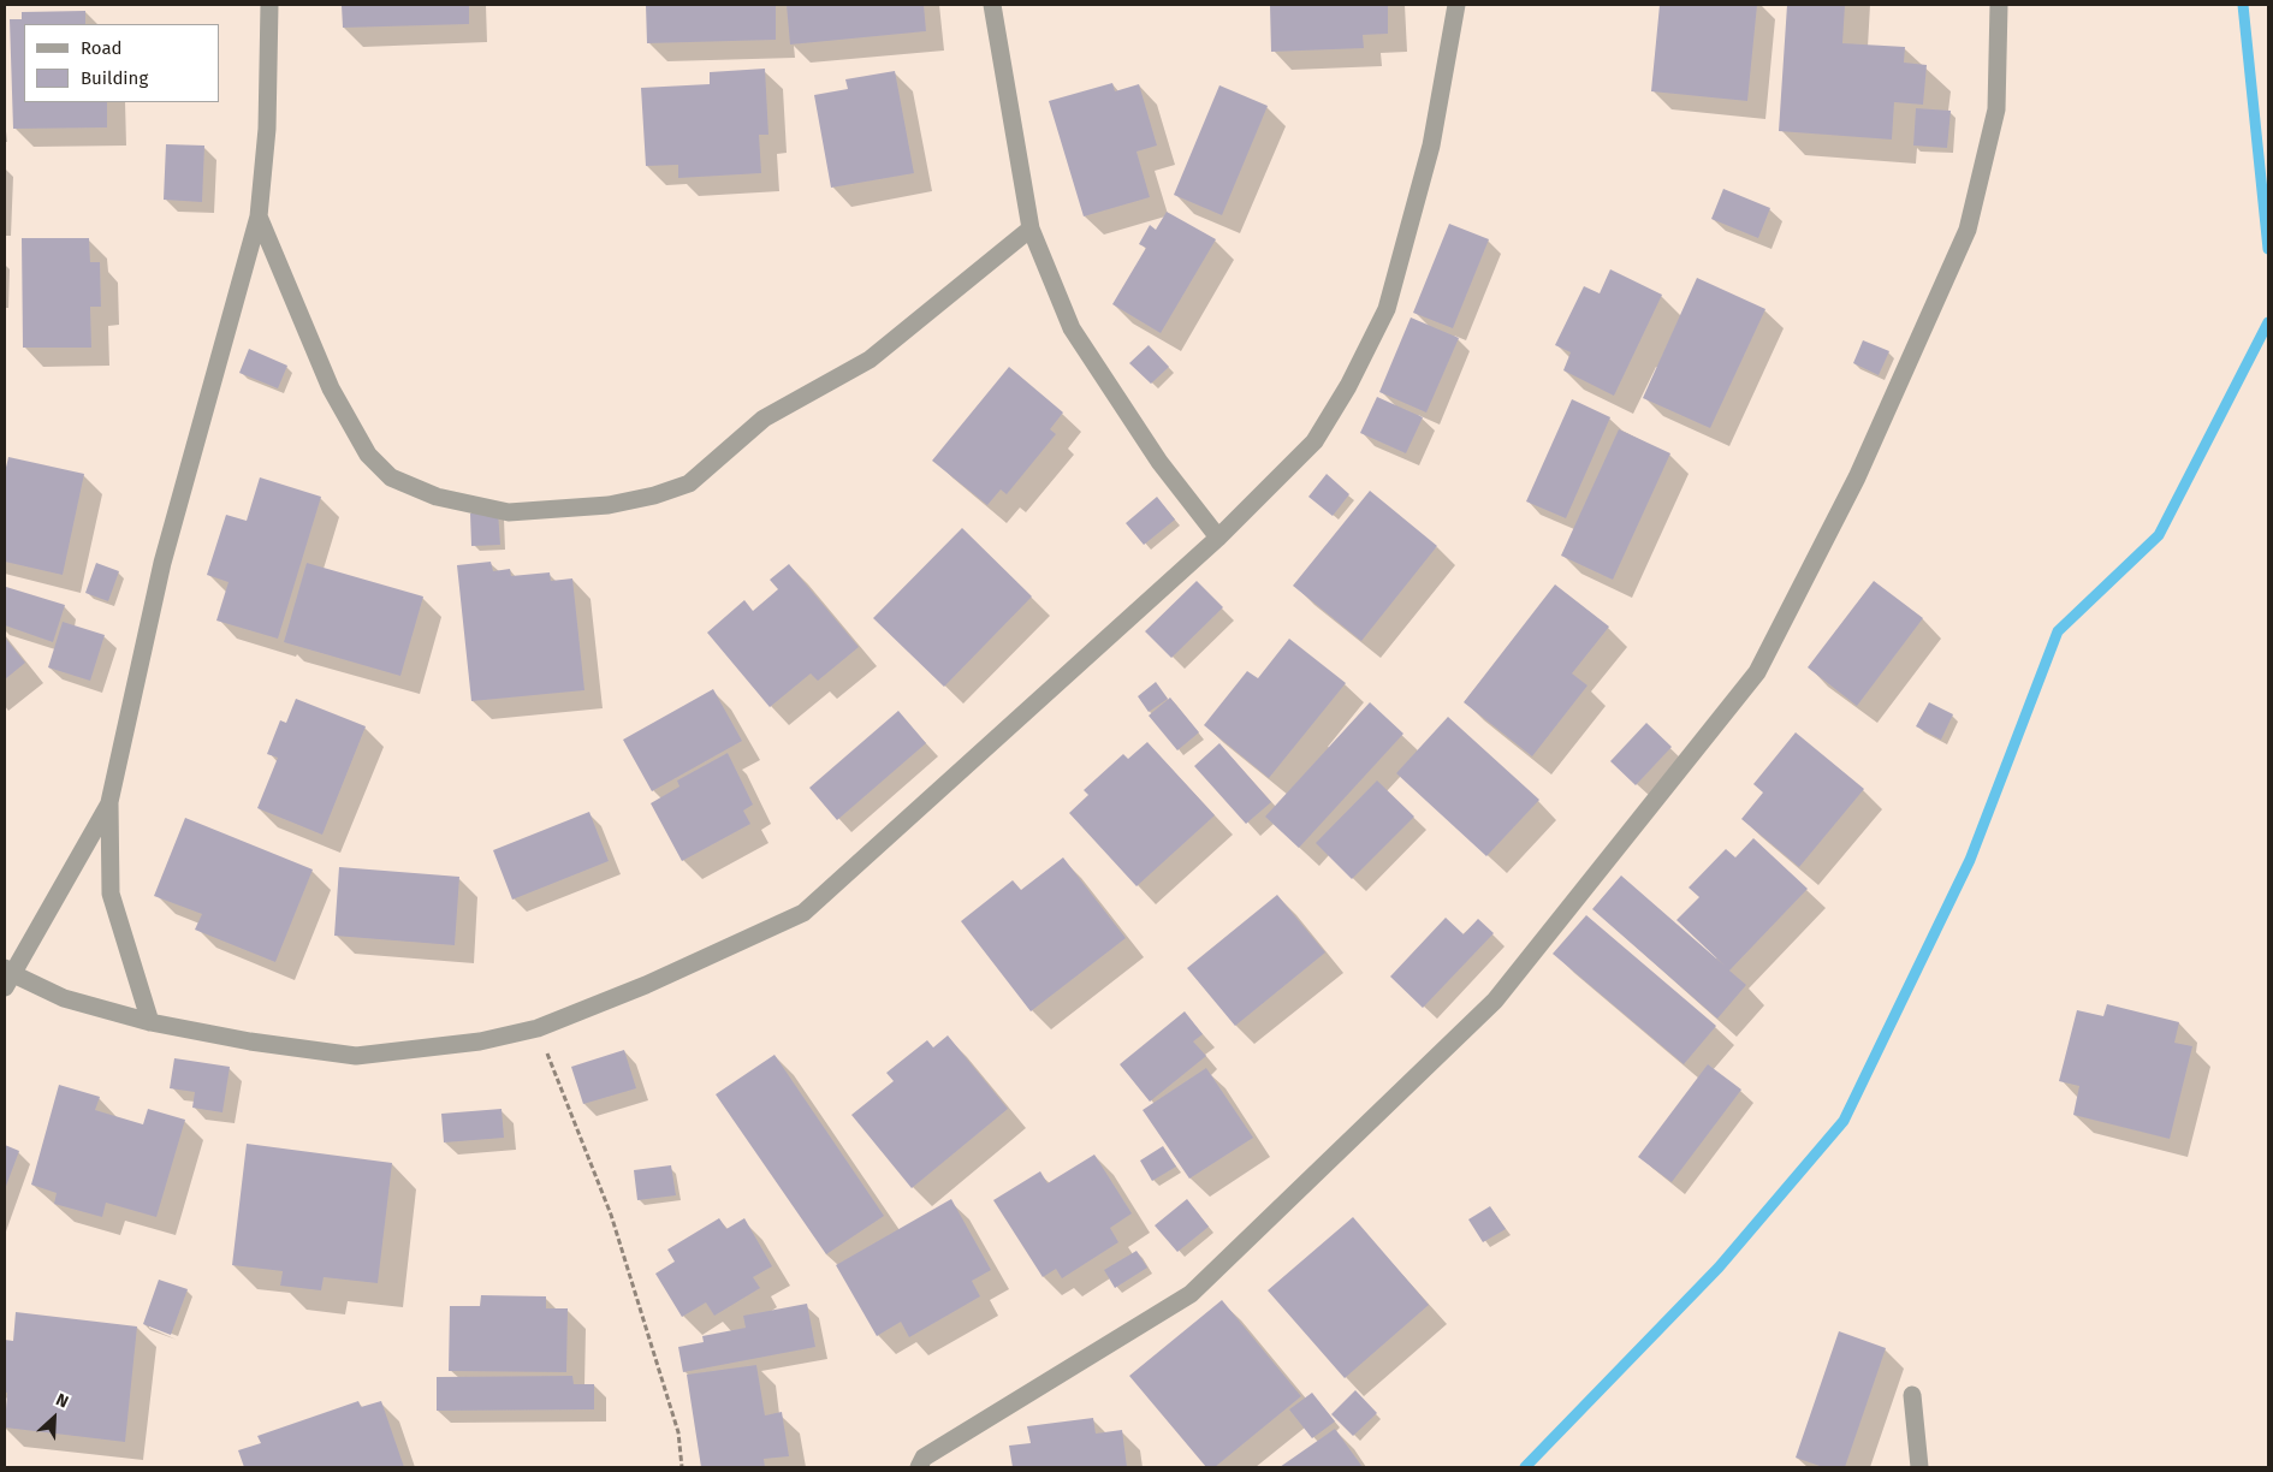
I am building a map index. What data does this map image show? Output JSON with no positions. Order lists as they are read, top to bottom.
{
  "legend": ["Road", "Building"],
  "north": "top right"
}
